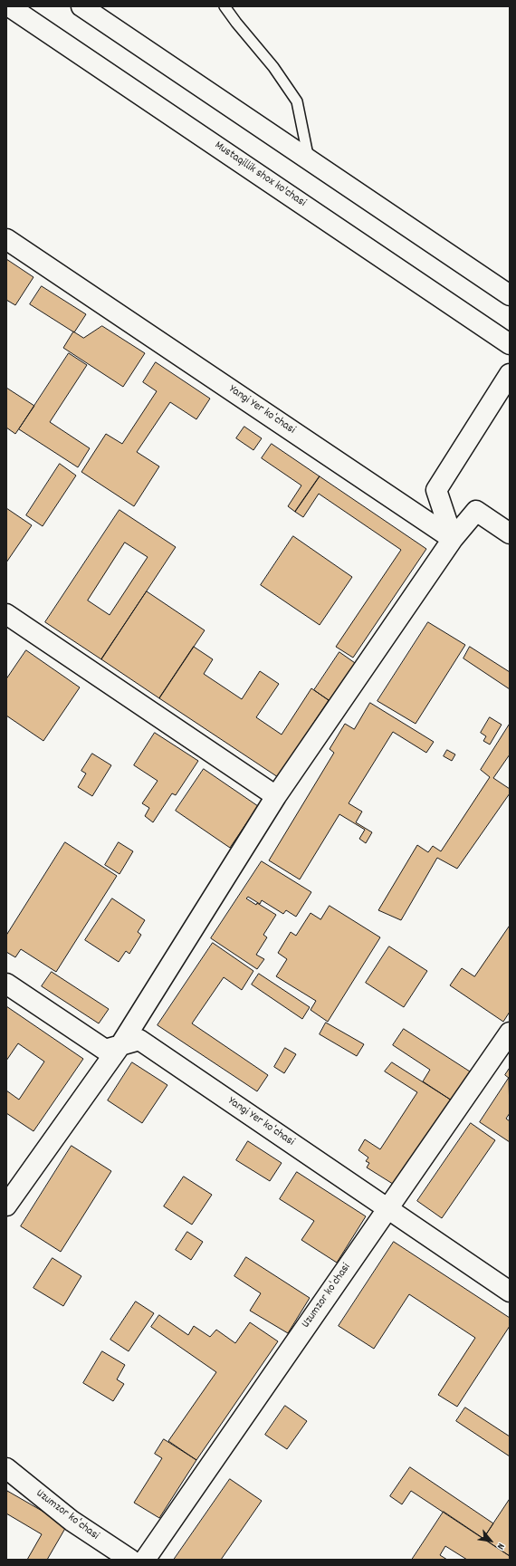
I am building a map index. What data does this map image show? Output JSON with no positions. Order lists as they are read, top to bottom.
{
  "streets": {
    "street": ["Mustaqillik shox ko'chasi", "Yangi Yer koʻchasi", "Uzumzor koʻchasi"]
  },
  "crossings": [
    ["Yangi Yer koʻchasi", "Uzumzor koʻchasi"]
  ],
  "north": "bottom right"
}
